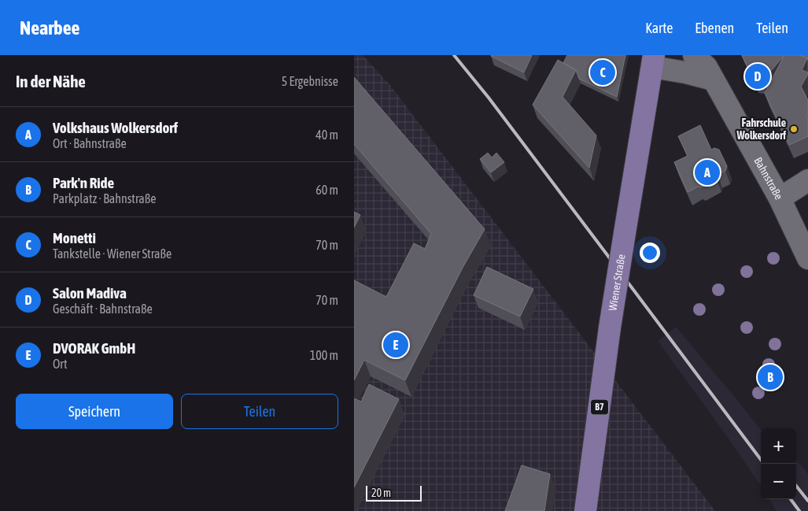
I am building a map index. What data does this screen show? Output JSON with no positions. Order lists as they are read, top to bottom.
{
  "streets": {
    "main road": ["Wiener Straße", "B7"],
    "street": ["Bahnstraße"]
  },
  "places": ["Fahrschule Wolkersdorf"],
  "scale_bar": "20 m",
  "page": {
    "header": "Nearbee",
    "nav": ["Karte", "Ebenen", "Teilen"],
    "heading": ["In der Nähe", "5 Ergebnisse"],
    "pins": [
      "C",
      "D",
      "A",
      "E",
      "B"
    ],
    "list": [
      {
        "mark": "A",
        "name": "Volkshaus Wolkersdorf",
        "note": "Ort · Bahnstraße",
        "value": "40 m"
      },
      {
        "mark": "B",
        "name": "Park'n Ride",
        "note": "Parkplatz · Bahnstraße",
        "value": "60 m"
      },
      {
        "mark": "C",
        "name": "Monetti",
        "note": "Tankstelle · Wiener Straße",
        "value": "70 m"
      },
      {
        "mark": "D",
        "name": "Salon Madiva",
        "note": "Geschäft · Bahnstraße",
        "value": "70 m"
      },
      {
        "mark": "E",
        "name": "DVORAK GmbH",
        "note": "Ort",
        "value": "100 m"
      }
    ],
    "buttons": ["Speichern", "Teilen"],
    "map_buttons": ["+", "−"],
    "scale": "20 m"
  }
}
